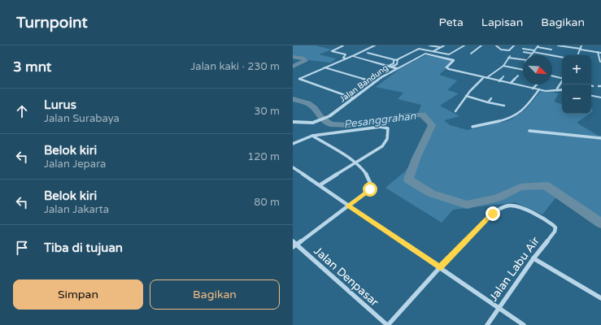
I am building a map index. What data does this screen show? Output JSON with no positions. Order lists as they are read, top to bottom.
{
  "streets": {
    "street": ["Jalan Bandung", "Jalan Labu Air", "Jalan Denpasar"]
  },
  "water": ["Pesanggrahan"],
  "north": "bottom right",
  "page": {
    "header": "Turnpoint",
    "nav": ["Peta", "Lapisan", "Bagikan"],
    "heading": ["3 mnt", "Jalan kaki · 230 m"],
    "map_buttons": ["+", "−"],
    "list": [
      ["Lurus", "Jalan Surabaya", "30 m"],
      ["Belok kiri", "Jalan Jepara", "120 m"],
      ["Belok kiri", "Jalan Jakarta", "80 m"],
      "Tiba di tujuan"
    ],
    "buttons": ["Simpan", "Bagikan"]
  }
}
